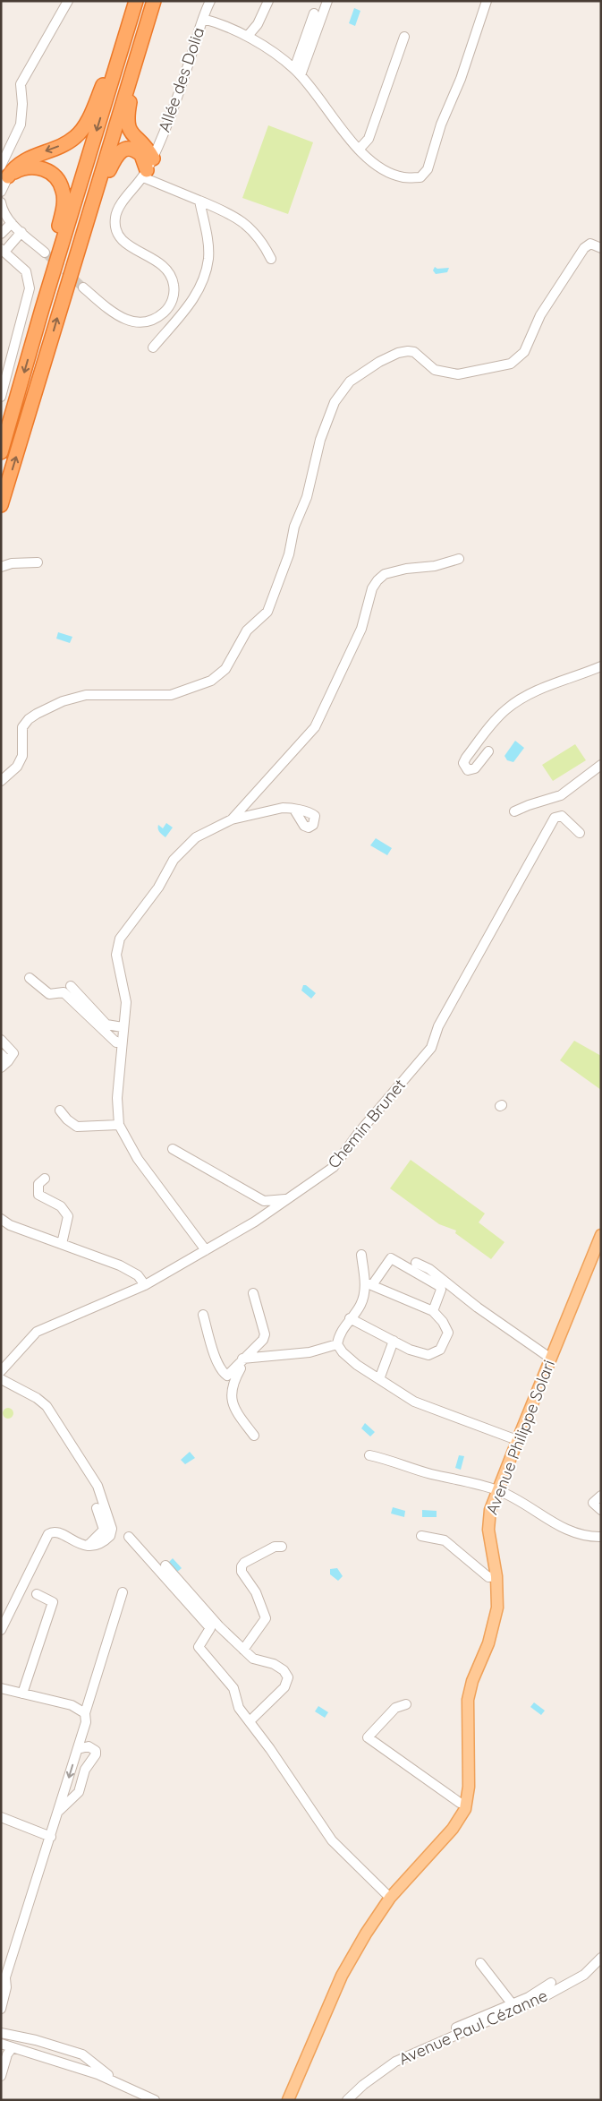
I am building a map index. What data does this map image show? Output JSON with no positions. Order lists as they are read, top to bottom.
{
  "streets": {
    "main road": ["Avenue Philippe Solari"],
    "street": ["Allée des Dolia", "Chemin Brunet", "Avenue Paul Cézanne"]
  }
}
